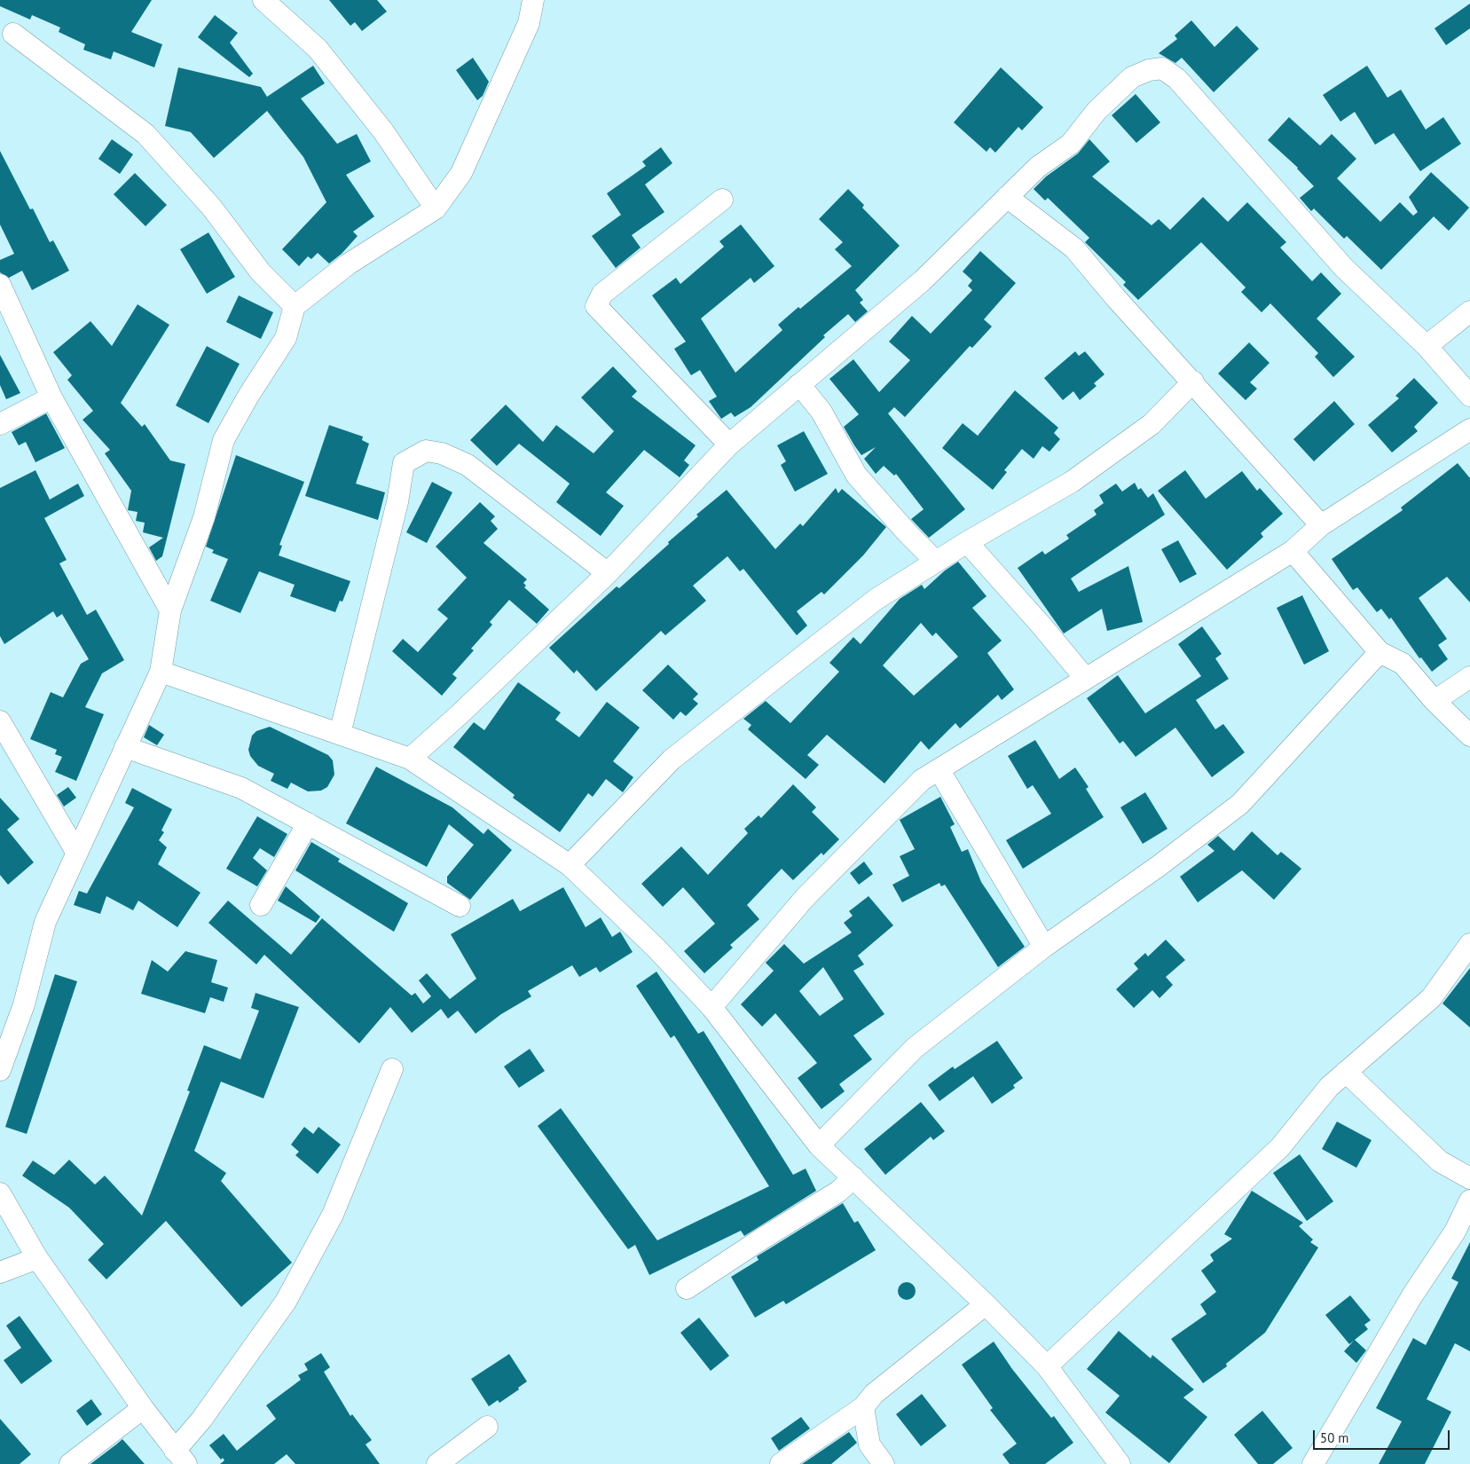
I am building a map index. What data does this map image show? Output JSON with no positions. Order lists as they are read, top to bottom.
{
  "scale_bar": "50 m"
}
